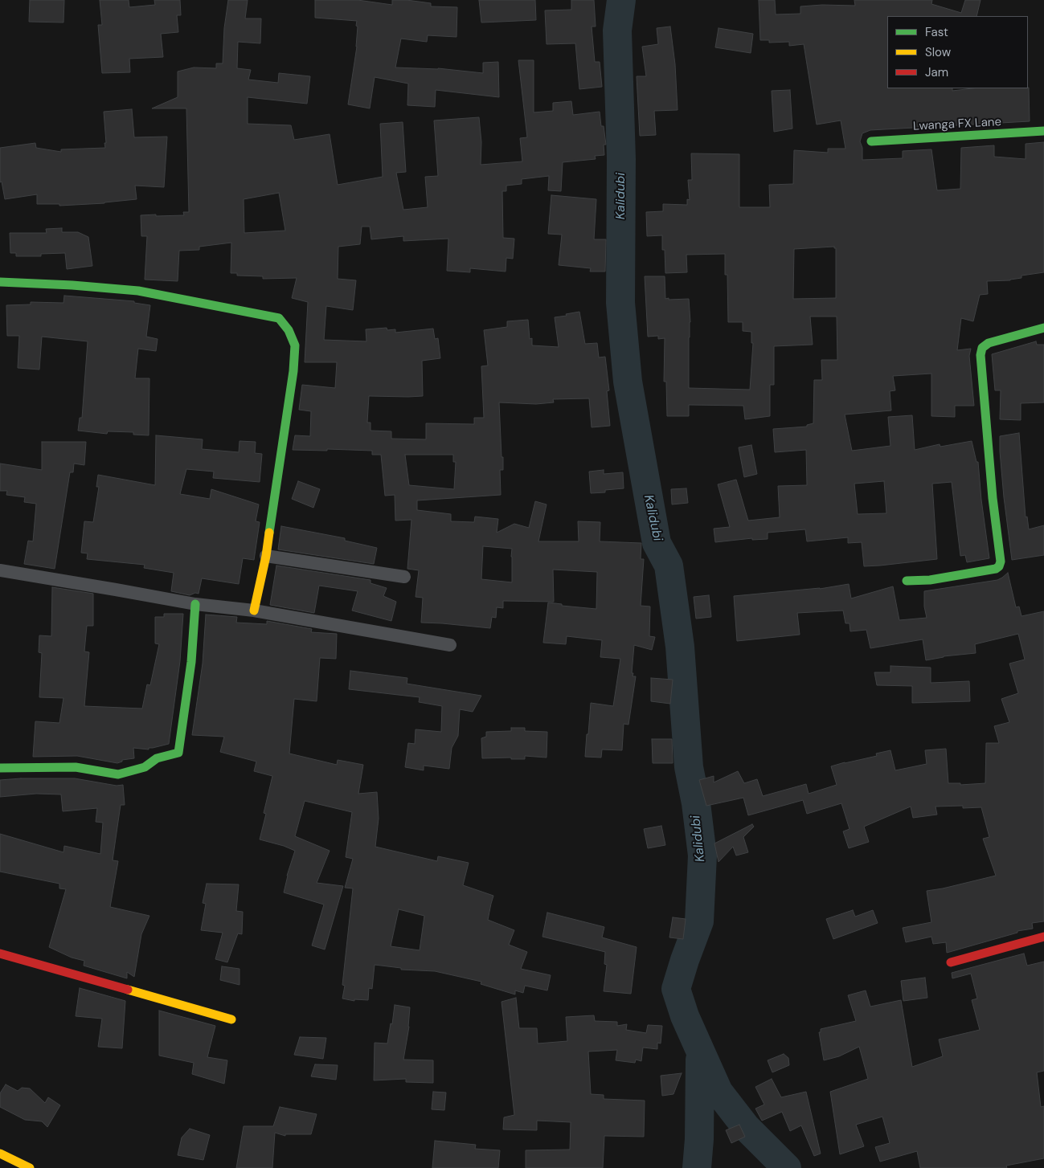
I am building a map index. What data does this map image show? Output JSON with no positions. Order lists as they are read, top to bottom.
{
  "streets": {
    "street": ["Lwanga FX Lane"]
  },
  "water": ["Kalidubi"],
  "legend": ["Fast", "Slow", "Jam"]
}
